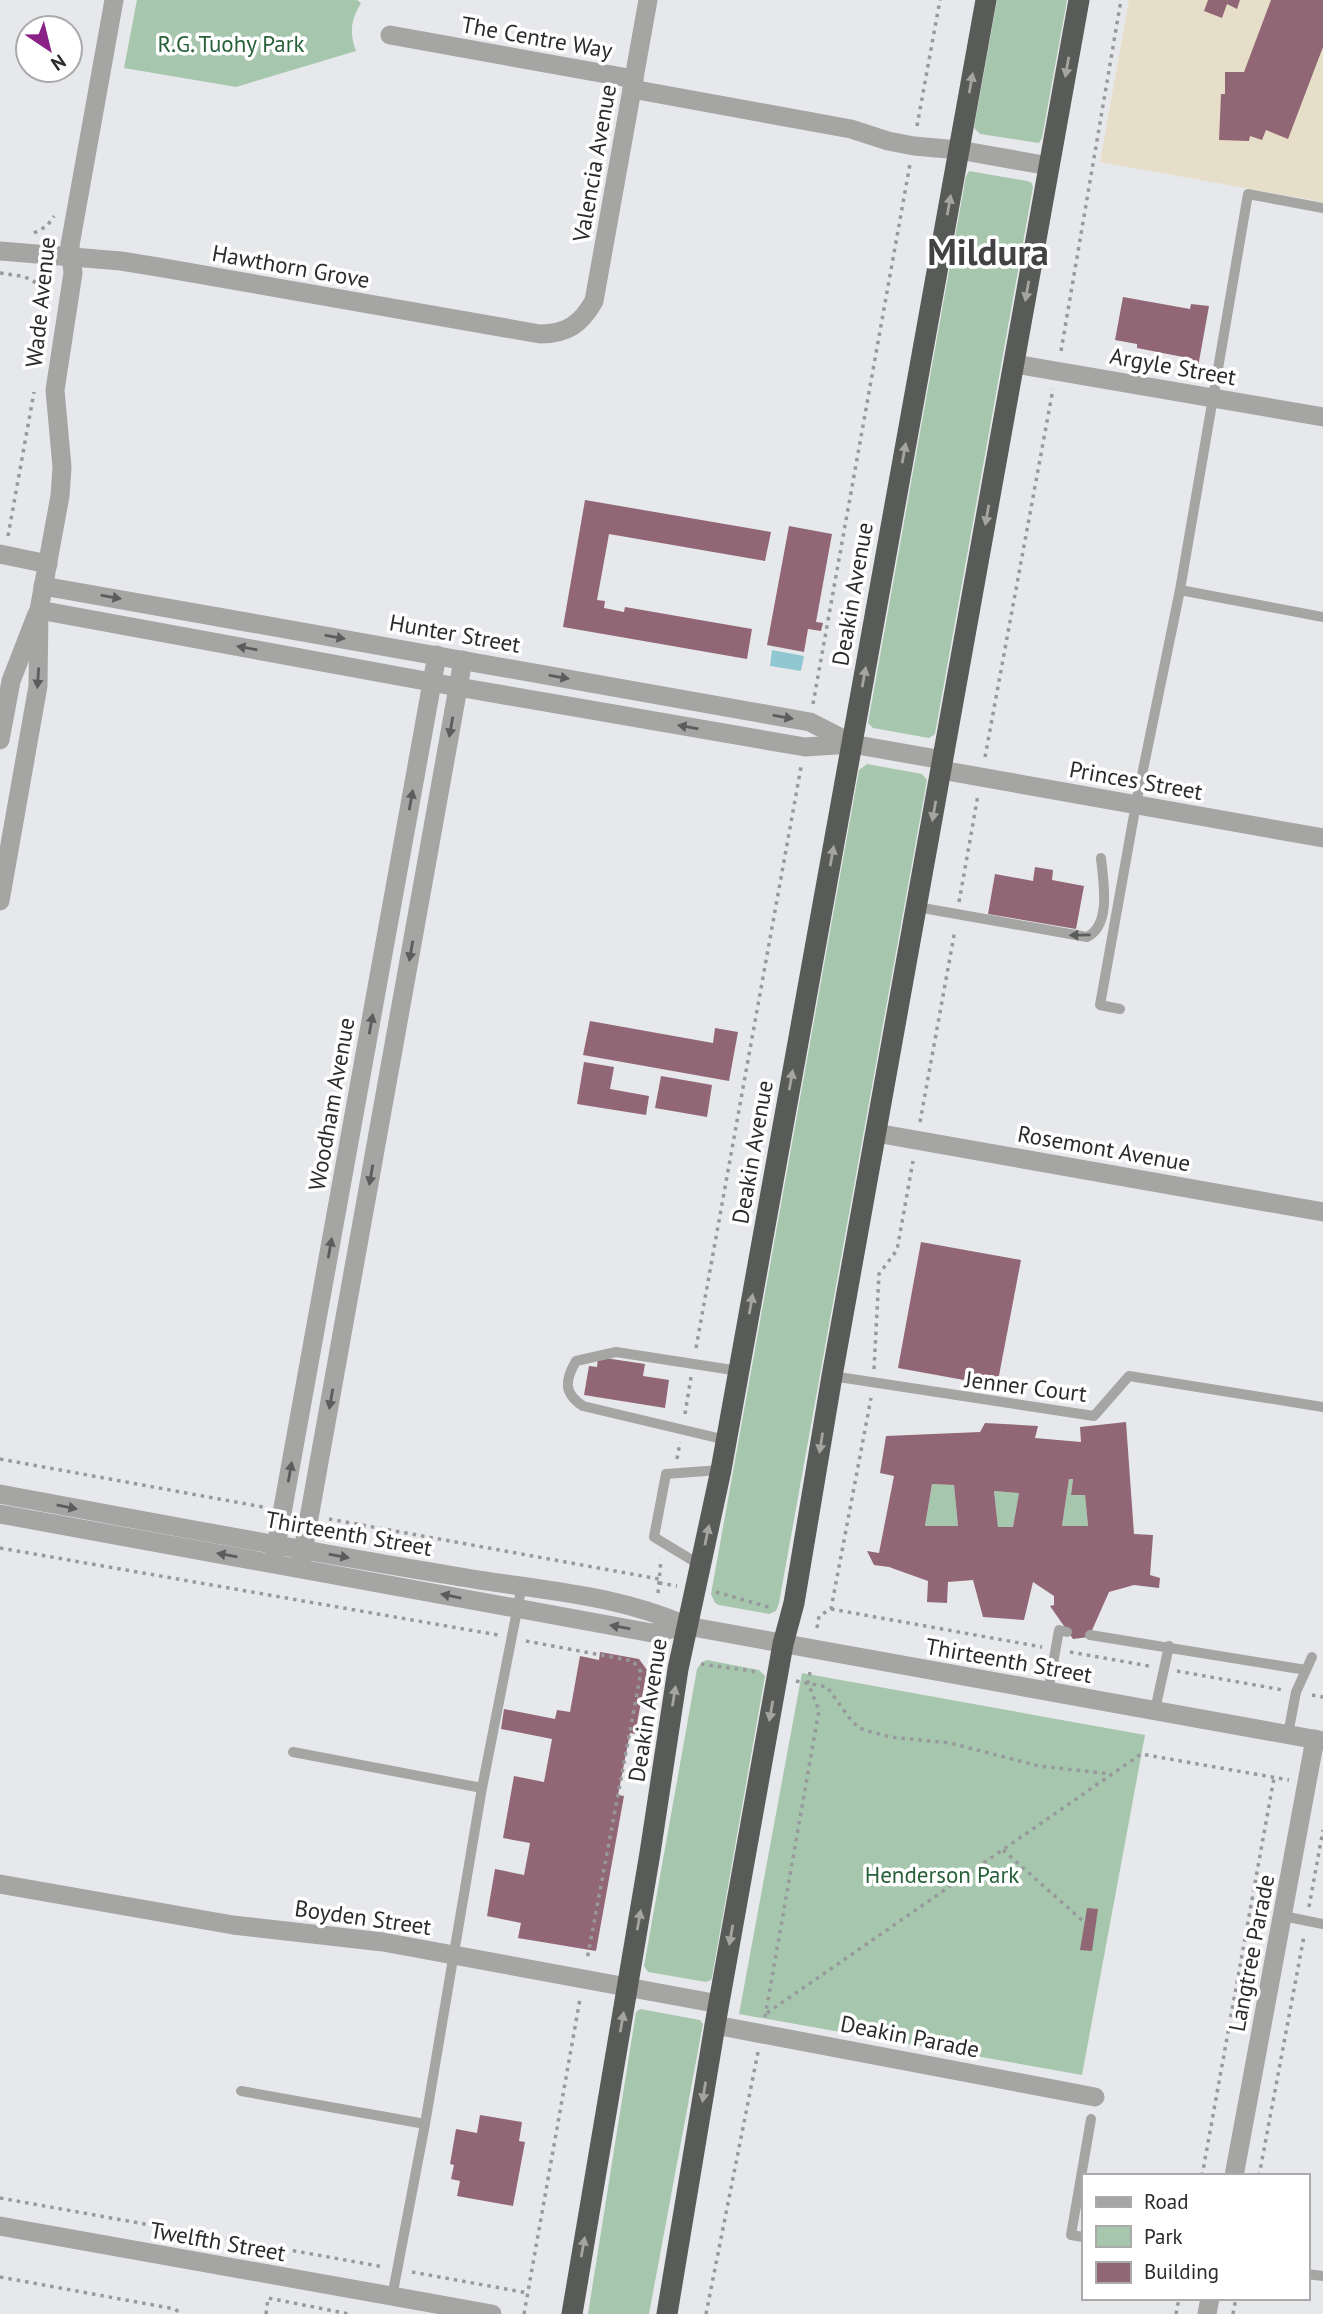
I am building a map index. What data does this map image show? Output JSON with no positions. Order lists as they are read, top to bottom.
{
  "streets": {
    "highway": ["Deakin Avenue"],
    "street": [
      "The Centre Way",
      "Valencia Avenue",
      "Hawthorn Grove",
      "Wade Avenue",
      "Argyle Street",
      "Hunter Street",
      "Princes Street",
      "Woodham Avenue",
      "Rosemont Avenue",
      "Thirteenth Street",
      "Boyden Street",
      "Langtree Parade",
      "Deakin Parade",
      "Twelfth Street"
    ],
    "lane": ["Jenner Court"]
  },
  "crossings": [
    ["The Centre Way", "Valencia Avenue"],
    ["The Centre Way", "Deakin Avenue"],
    ["Valencia Avenue", "Hawthorn Grove"],
    ["Hawthorn Grove", "Wade Avenue"],
    ["Wade Avenue", "Hunter Street"],
    ["Deakin Avenue", "Hunter Street"],
    ["Deakin Avenue", "Thirteenth Street"],
    ["Deakin Avenue", "Boyden Street"],
    ["Hunter Street", "Princes Street"],
    ["Hunter Street", "Woodham Avenue"],
    ["Woodham Avenue", "Thirteenth Street"],
    ["Thirteenth Street", "Langtree Parade"]
  ],
  "districts": ["Mildura"],
  "parks": ["R.G. Tuohy Park", "Henderson Park"],
  "legend": ["Road", "Park", "Building"],
  "north": "bottom right"
}
